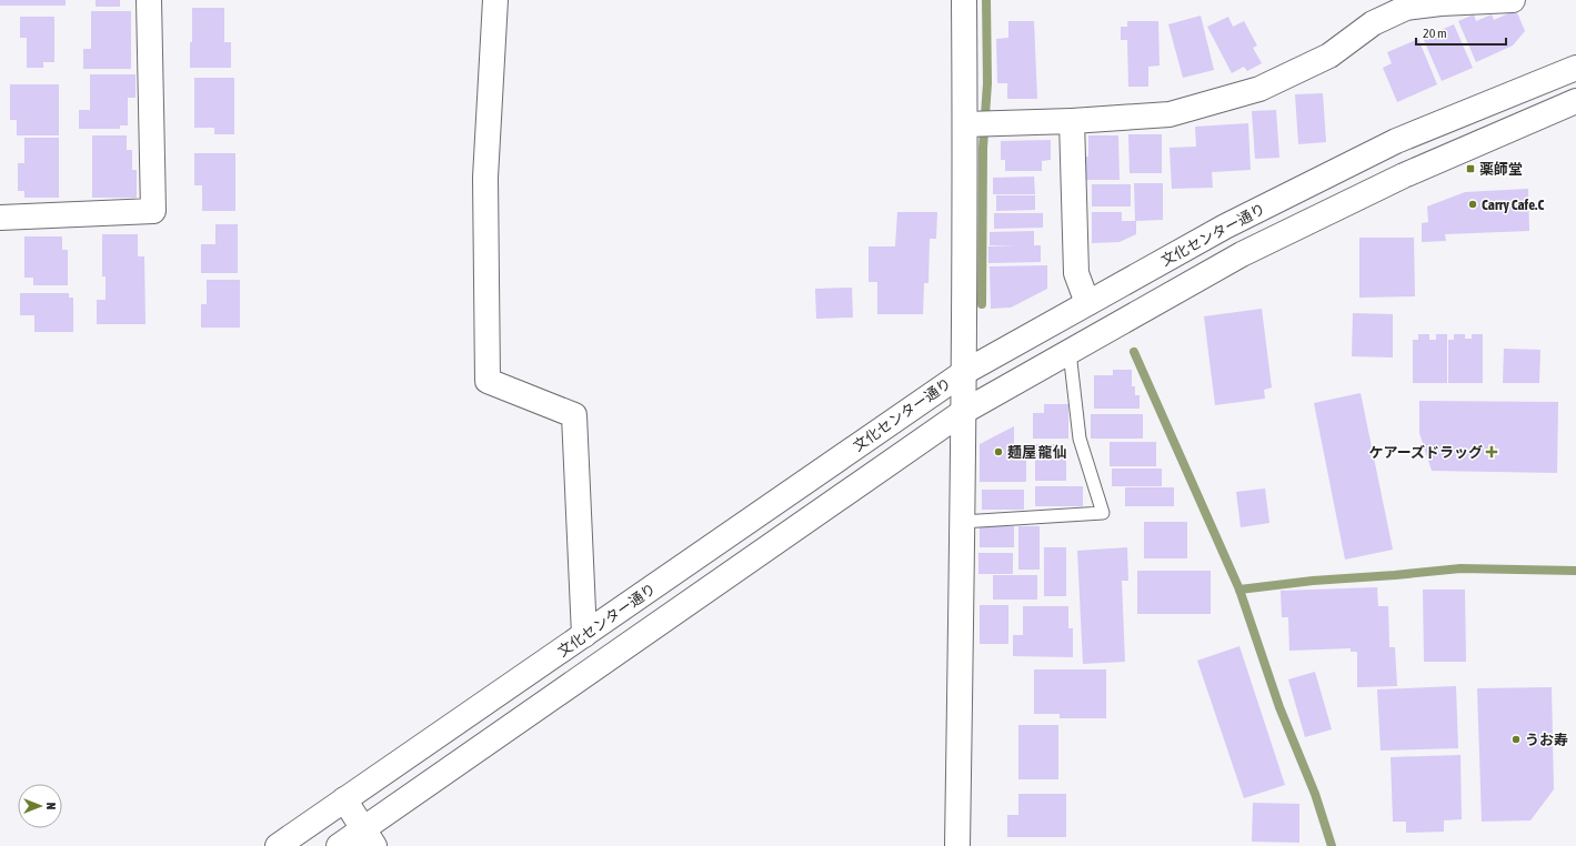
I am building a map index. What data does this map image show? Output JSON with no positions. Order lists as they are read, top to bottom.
{
  "streets": {
    "street": ["文化センター通り"]
  },
  "places": {
    "transit": ["薬師堂"],
    "other": ["Carry Cafe.C", "麺屋 龍仙", "うお寿"],
    "health": ["ケアーズドラッグ"]
  },
  "scale_bar": "20 m",
  "north": "right"
}
